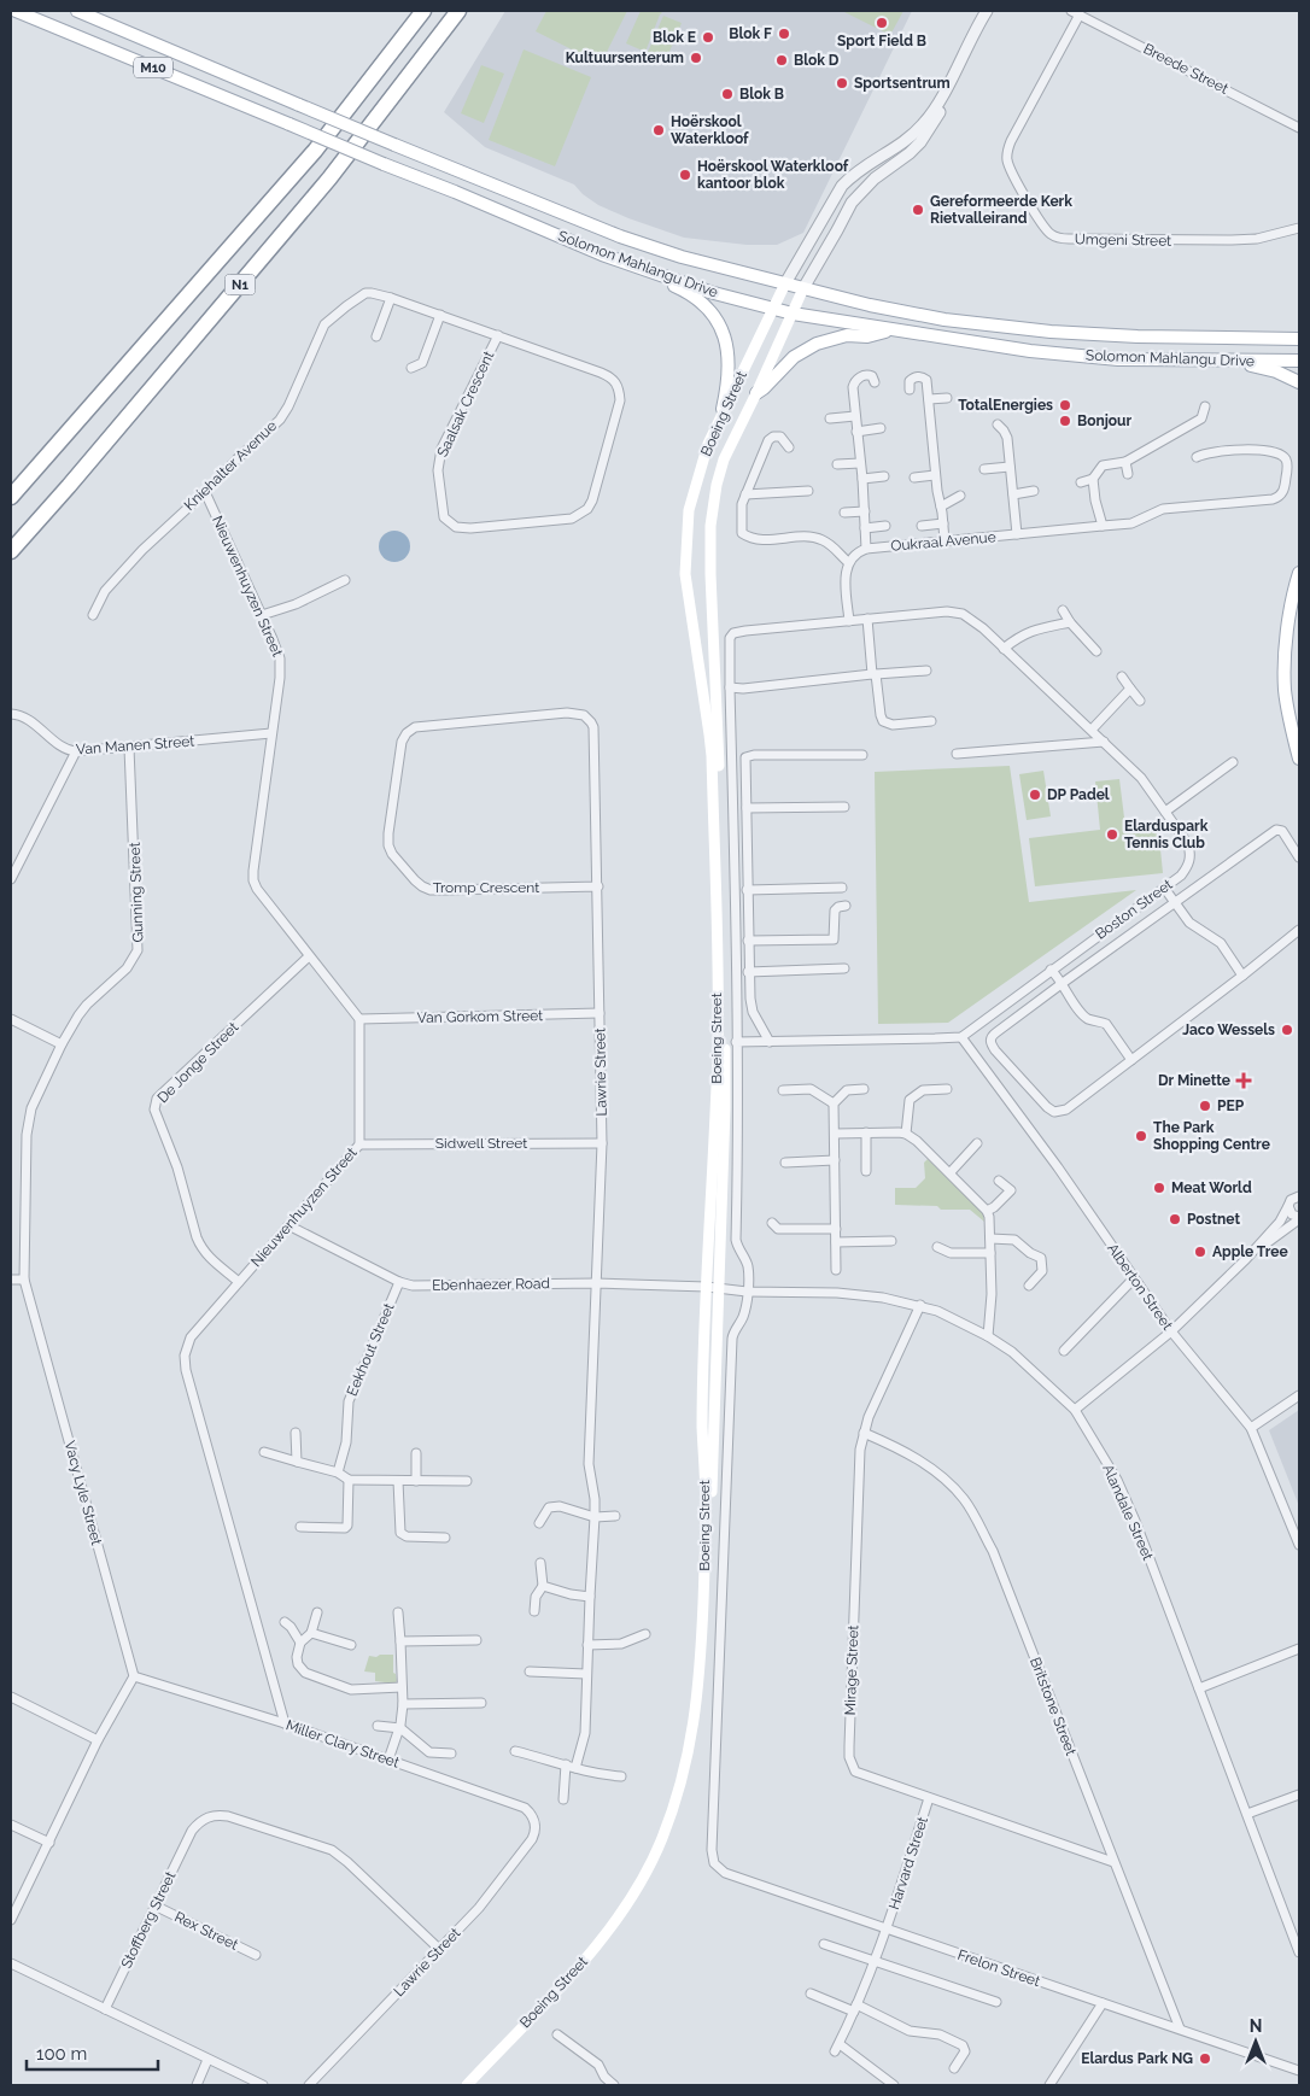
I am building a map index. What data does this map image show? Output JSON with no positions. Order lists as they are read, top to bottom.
{
  "streets": {
    "highway": ["N1"],
    "main road": ["M10", "Solomon Mahlangu Drive", "Boeing Street"],
    "street": [
      "Breede Street",
      "Umgeni Street",
      "Saalsak Crescent",
      "Kniehalter Avenue",
      "Oukraal Avenue",
      "Nieuwenhuyzen Street",
      "Van Manen Street",
      "Tromp Crescent",
      "Gunning Street",
      "Boston Street",
      "Van Gorkom Street",
      "De Jonge Street",
      "Lawrie Street",
      "Sidwell Street",
      "Ebenhaezer Road",
      "Alberton Street",
      "Eekhout Street",
      "Vacy Lyle Street",
      "Alandale Street",
      "Mirage Street",
      "Britstone Street",
      "Miller Clary Street",
      "Harvard Street",
      "Stoffberg Street",
      "Rex Street",
      "Frelon Street"
    ]
  },
  "crossings": [
    ["Breede Street", "Umgeni Street"],
    ["Solomon Mahlangu Drive", "Boeing Street"],
    ["Saalsak Crescent", "Kniehalter Avenue"],
    ["Boeing Street", "Boston Street"],
    ["Boeing Street", "Ebenhaezer Road"],
    ["Boeing Street", "Alandale Street"],
    ["Boeing Street", "Frelon Street"],
    ["Kniehalter Avenue", "Nieuwenhuyzen Street"],
    ["Nieuwenhuyzen Street", "Van Manen Street"],
    ["Nieuwenhuyzen Street", "Van Gorkom Street"],
    ["Nieuwenhuyzen Street", "De Jonge Street"],
    ["Nieuwenhuyzen Street", "Sidwell Street"],
    ["Nieuwenhuyzen Street", "Ebenhaezer Road"],
    ["Nieuwenhuyzen Street", "Miller Clary Street"],
    ["Van Manen Street", "Gunning Street"],
    ["Tromp Crescent", "Lawrie Street"],
    ["Gunning Street", "Vacy Lyle Street"],
    ["Boston Street", "Alberton Street"],
    ["Van Gorkom Street", "Lawrie Street"],
    ["Lawrie Street", "Sidwell Street"],
    ["Lawrie Street", "Ebenhaezer Road"],
    ["Lawrie Street", "Miller Clary Street"],
    ["Lawrie Street", "Stoffberg Street"],
    ["Ebenhaezer Road", "Eekhout Street"],
    ["Ebenhaezer Road", "Alandale Street"],
    ["Vacy Lyle Street", "Miller Clary Street"],
    ["Alandale Street", "Mirage Street"],
    ["Mirage Street", "Britstone Street"],
    ["Mirage Street", "Harvard Street"],
    ["Britstone Street", "Frelon Street"],
    ["Harvard Street", "Frelon Street"],
    ["Stoffberg Street", "Rex Street"]
  ],
  "places": {
    "other": [
      "Sport Field B",
      "Blok F",
      "Blok E",
      "Kultuursenterum",
      "Blok D",
      "Sportsentrum",
      "Blok B",
      "Hoërskool Waterkloof",
      "Hoërskool Waterkloof kantoor blok",
      "Gereformeerde Kerk Rietvalleirand",
      "TotalEnergies",
      "Bonjour",
      "DP Padel",
      "Elarduspark Tennis Club",
      "Jaco Wessels",
      "PEP",
      "The Park Shopping Centre",
      "Meat World",
      "Postnet",
      "Apple Tree",
      "Elardus Park NG"
    ],
    "health": ["Dr Minette"]
  },
  "scale_bar": "100 m",
  "north": "top"
}
